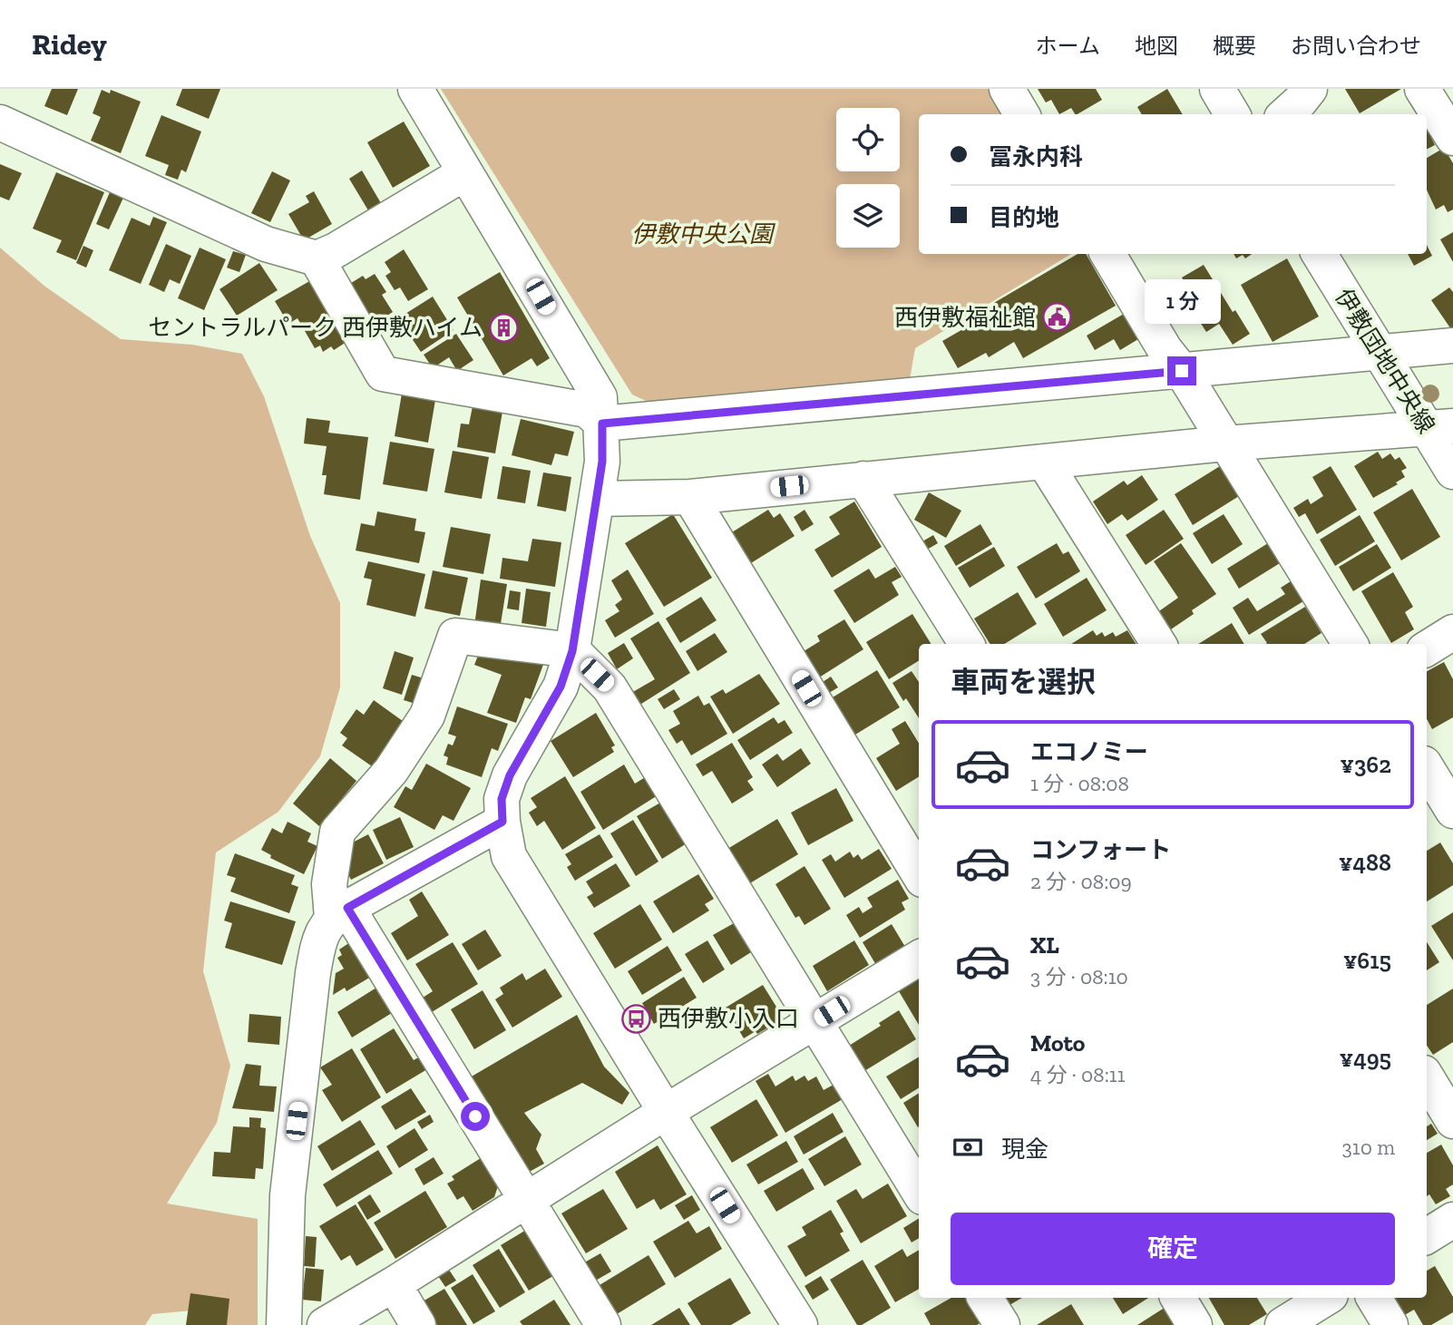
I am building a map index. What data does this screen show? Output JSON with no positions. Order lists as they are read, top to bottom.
{
  "streets": {
    "street": ["伊敷団地中央線"]
  },
  "parks": ["伊敷中央公園"],
  "places": {
    "public building": ["西伊敷福祉館"],
    "building": ["セントラルパーク 西伊敷ハイム"],
    "bus stop": ["西伊敷小入口"]
  },
  "page": {
    "header": "Ridey",
    "nav": [
      "ホーム",
      "地図",
      "概要",
      "お問い合わせ"
    ],
    "banner": ["冨永内科", "目的地"],
    "bubble": "1 分",
    "heading": "車両を選択",
    "list": [
      {
        "name": "エコノミー",
        "note": "1 分 · 08:08",
        "value": "¥362"
      },
      {
        "name": "コンフォート",
        "note": "2 分 · 08:09",
        "value": "¥488"
      },
      {
        "name": "XL",
        "note": "3 分 · 08:10",
        "value": "¥615"
      },
      {
        "name": "Moto",
        "note": "4 分 · 08:11",
        "value": "¥495"
      }
    ],
    "pay": ["現金", "310 m"],
    "buttons": "確定"
  }
}
